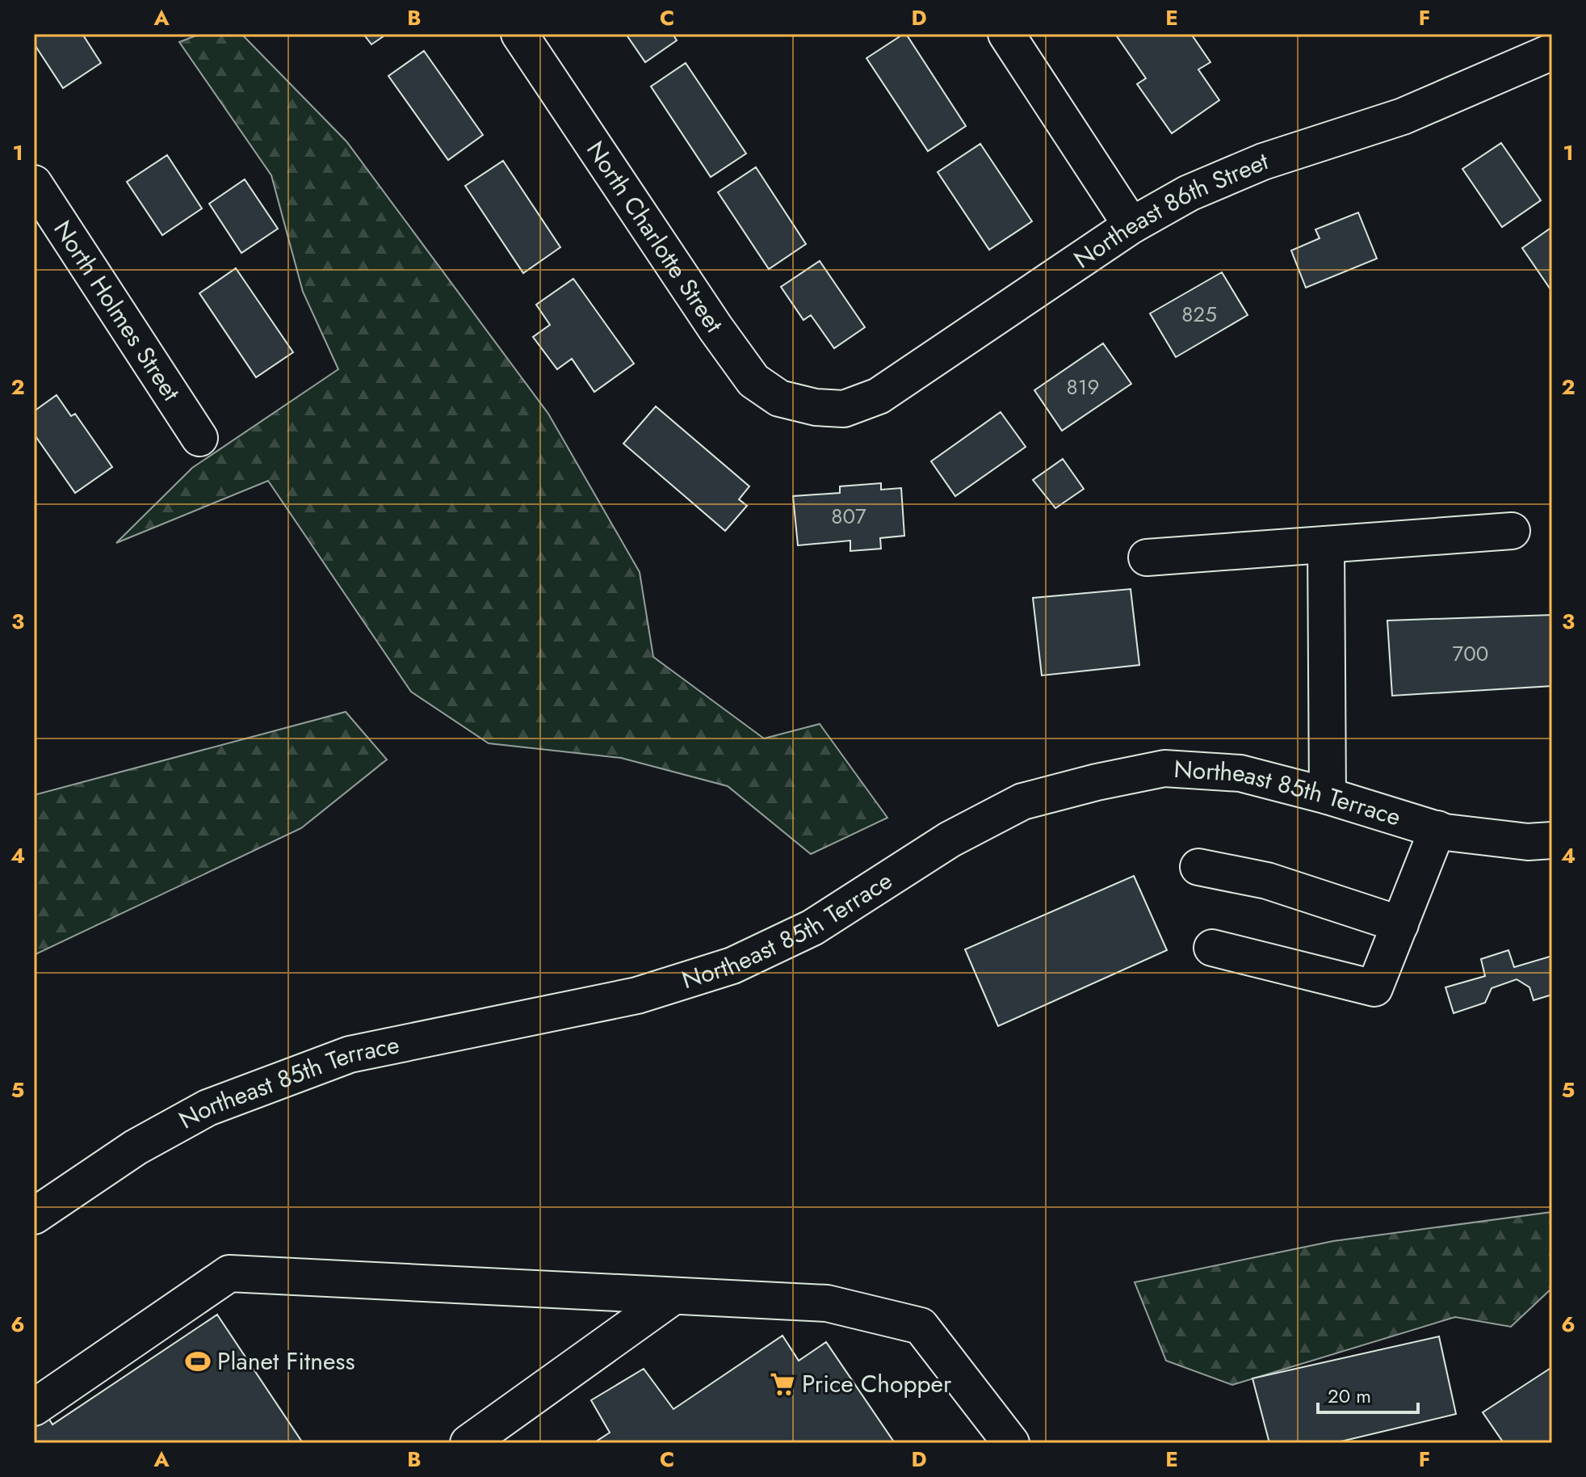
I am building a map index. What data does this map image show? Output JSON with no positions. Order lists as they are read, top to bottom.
{
  "streets": {
    "street": [
      "Northeast 86th Street",
      "North Charlotte Street",
      "North Holmes Street",
      "Northeast 85th Terrace"
    ]
  },
  "crossings": [
    ["Northeast 86th Street", "North Charlotte Street"]
  ],
  "places": {
    "sports": ["Planet Fitness"],
    "supermarket": ["Price Chopper"]
  },
  "house_numbers": [
    "825",
    "819",
    "807",
    "700"
  ],
  "scale_bar": "20 m",
  "grid": {
    "columns": [
      "A",
      "B",
      "C",
      "D",
      "E",
      "F"
    ],
    "rows": [
      "1",
      "2",
      "3",
      "4",
      "5",
      "6"
    ]
  }
}
